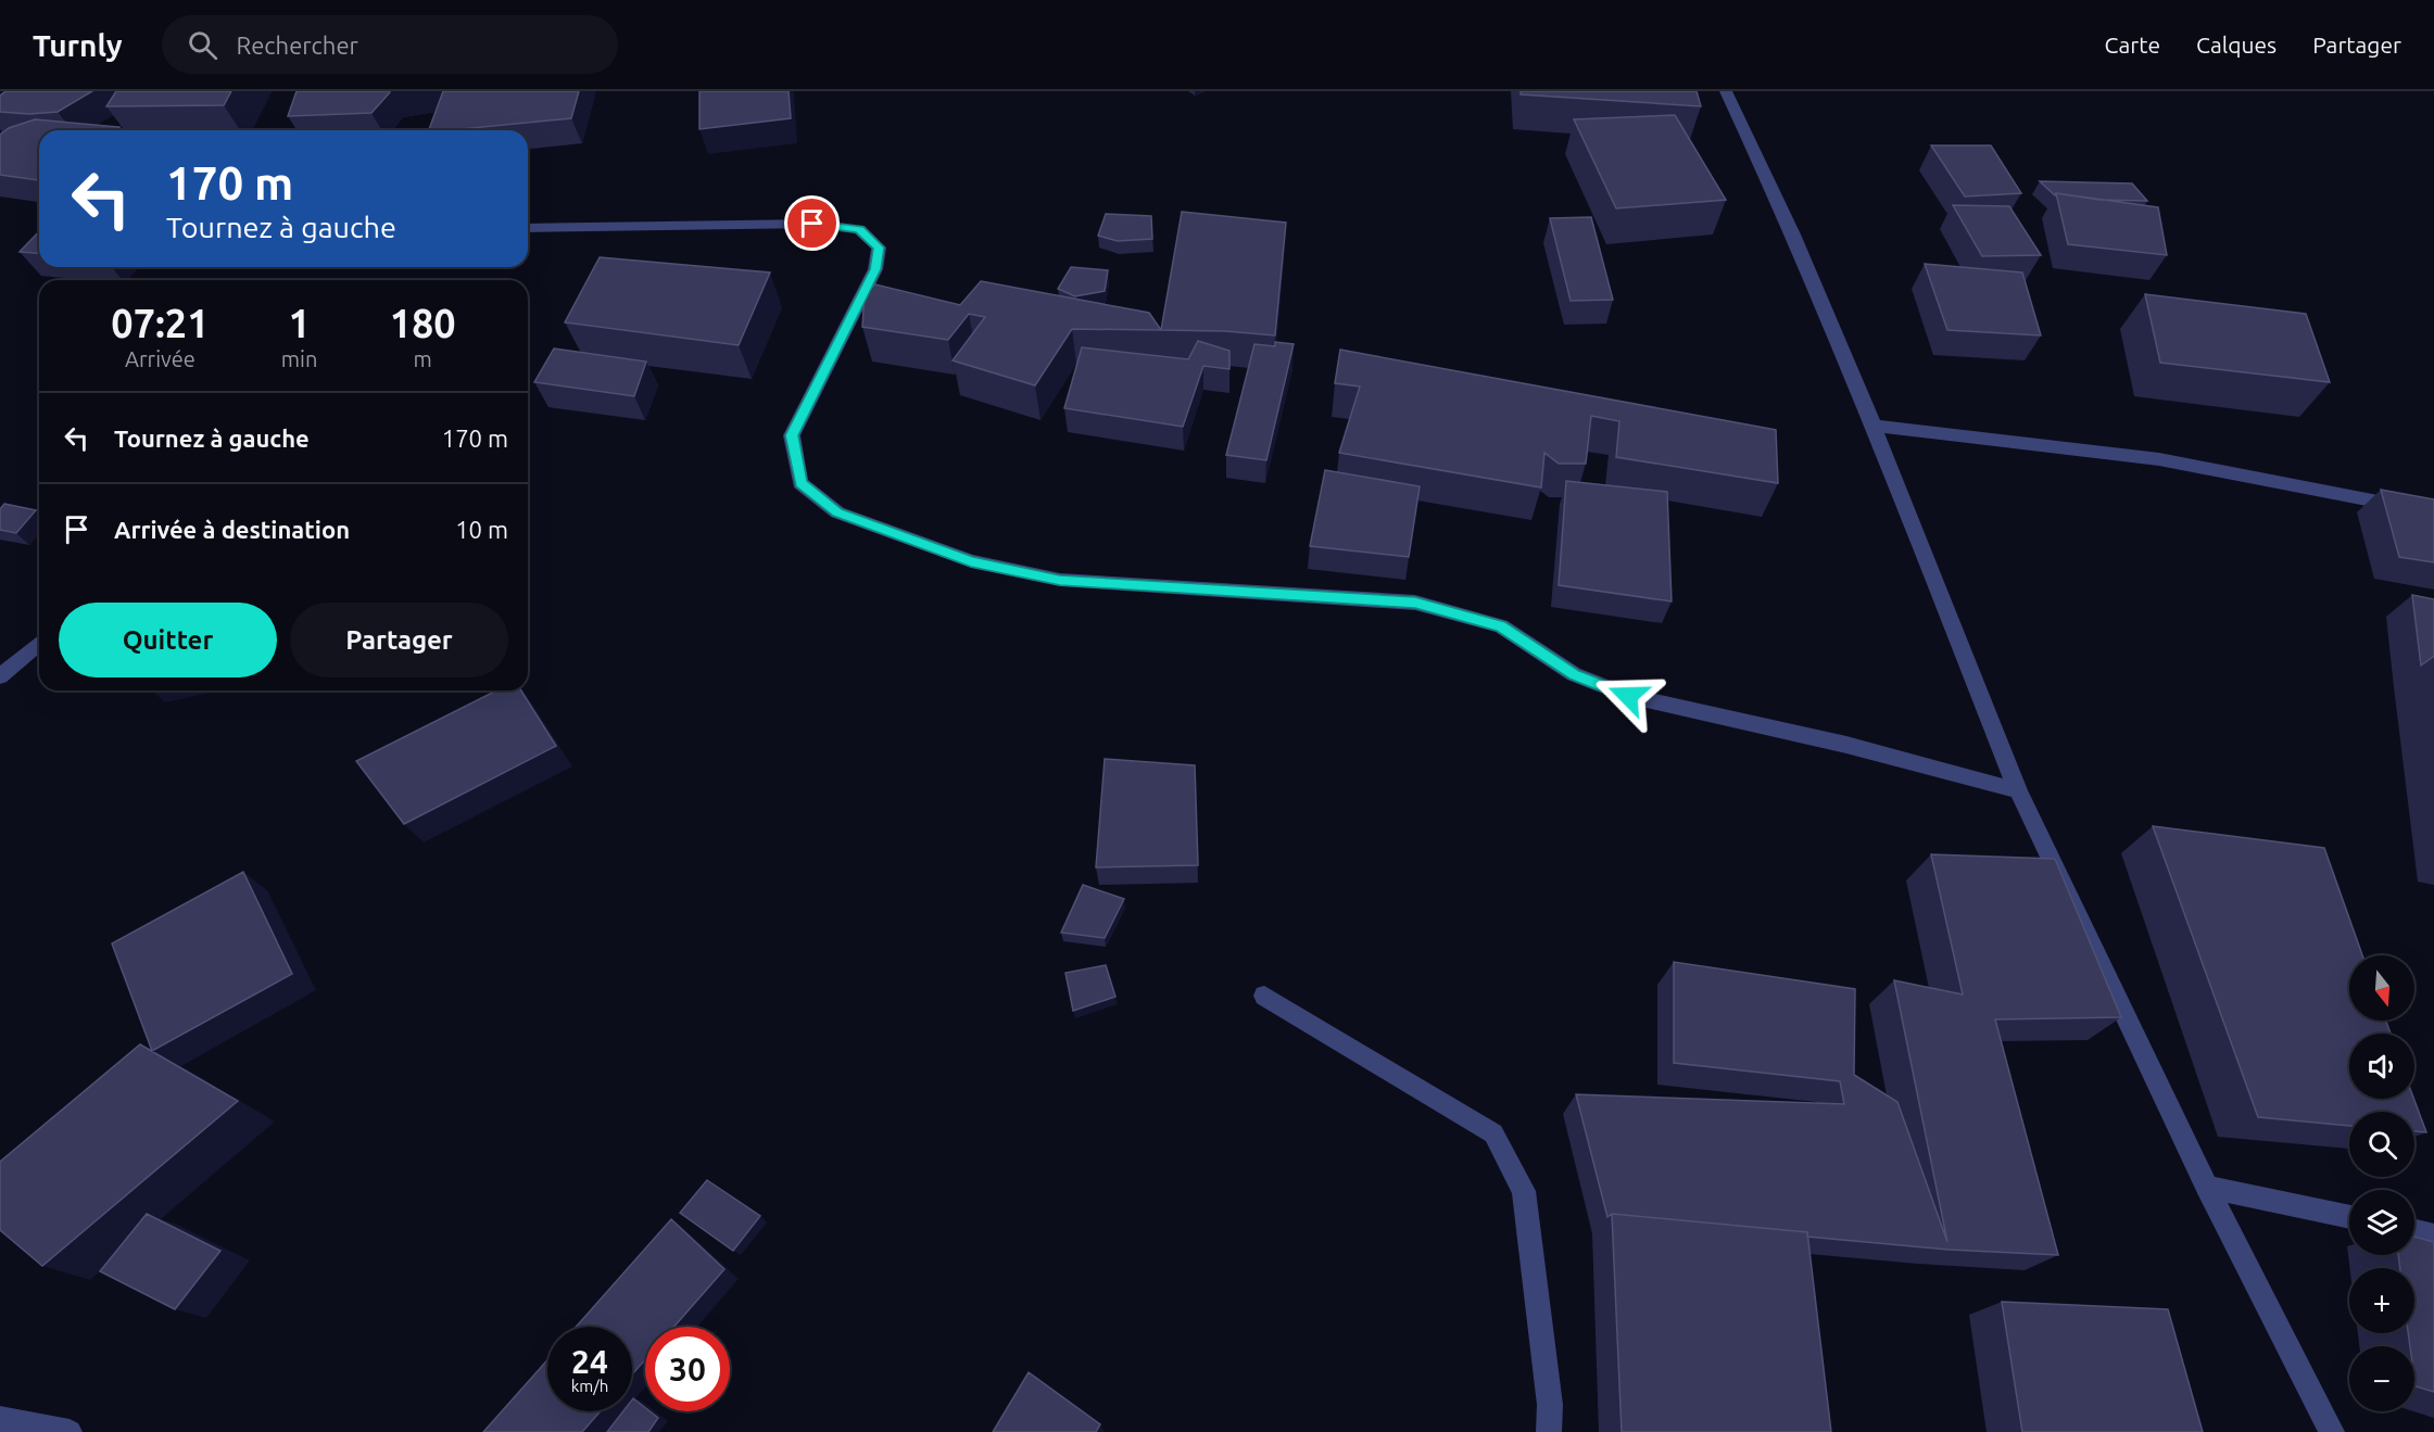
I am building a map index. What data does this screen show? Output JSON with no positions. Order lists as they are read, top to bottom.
{
  "north": "bottom",
  "page": {
    "header": "Turnly",
    "search": "Rechercher",
    "nav": ["Carte", "Calques", "Partager"],
    "turn": ["170 m", "Tournez à gauche"],
    "eta": [
      "07:21",
      "Arrivée",
      "1",
      "min",
      "180",
      "m"
    ],
    "list": [
      {
        "name": "Tournez à gauche",
        "value": "170 m"
      },
      {
        "name": "Arrivée à destination",
        "value": "10 m"
      }
    ],
    "buttons": ["Quitter", "Partager"],
    "map_buttons": ["+", "−"],
    "speed": "24 km/h",
    "limit": "30"
  }
}
